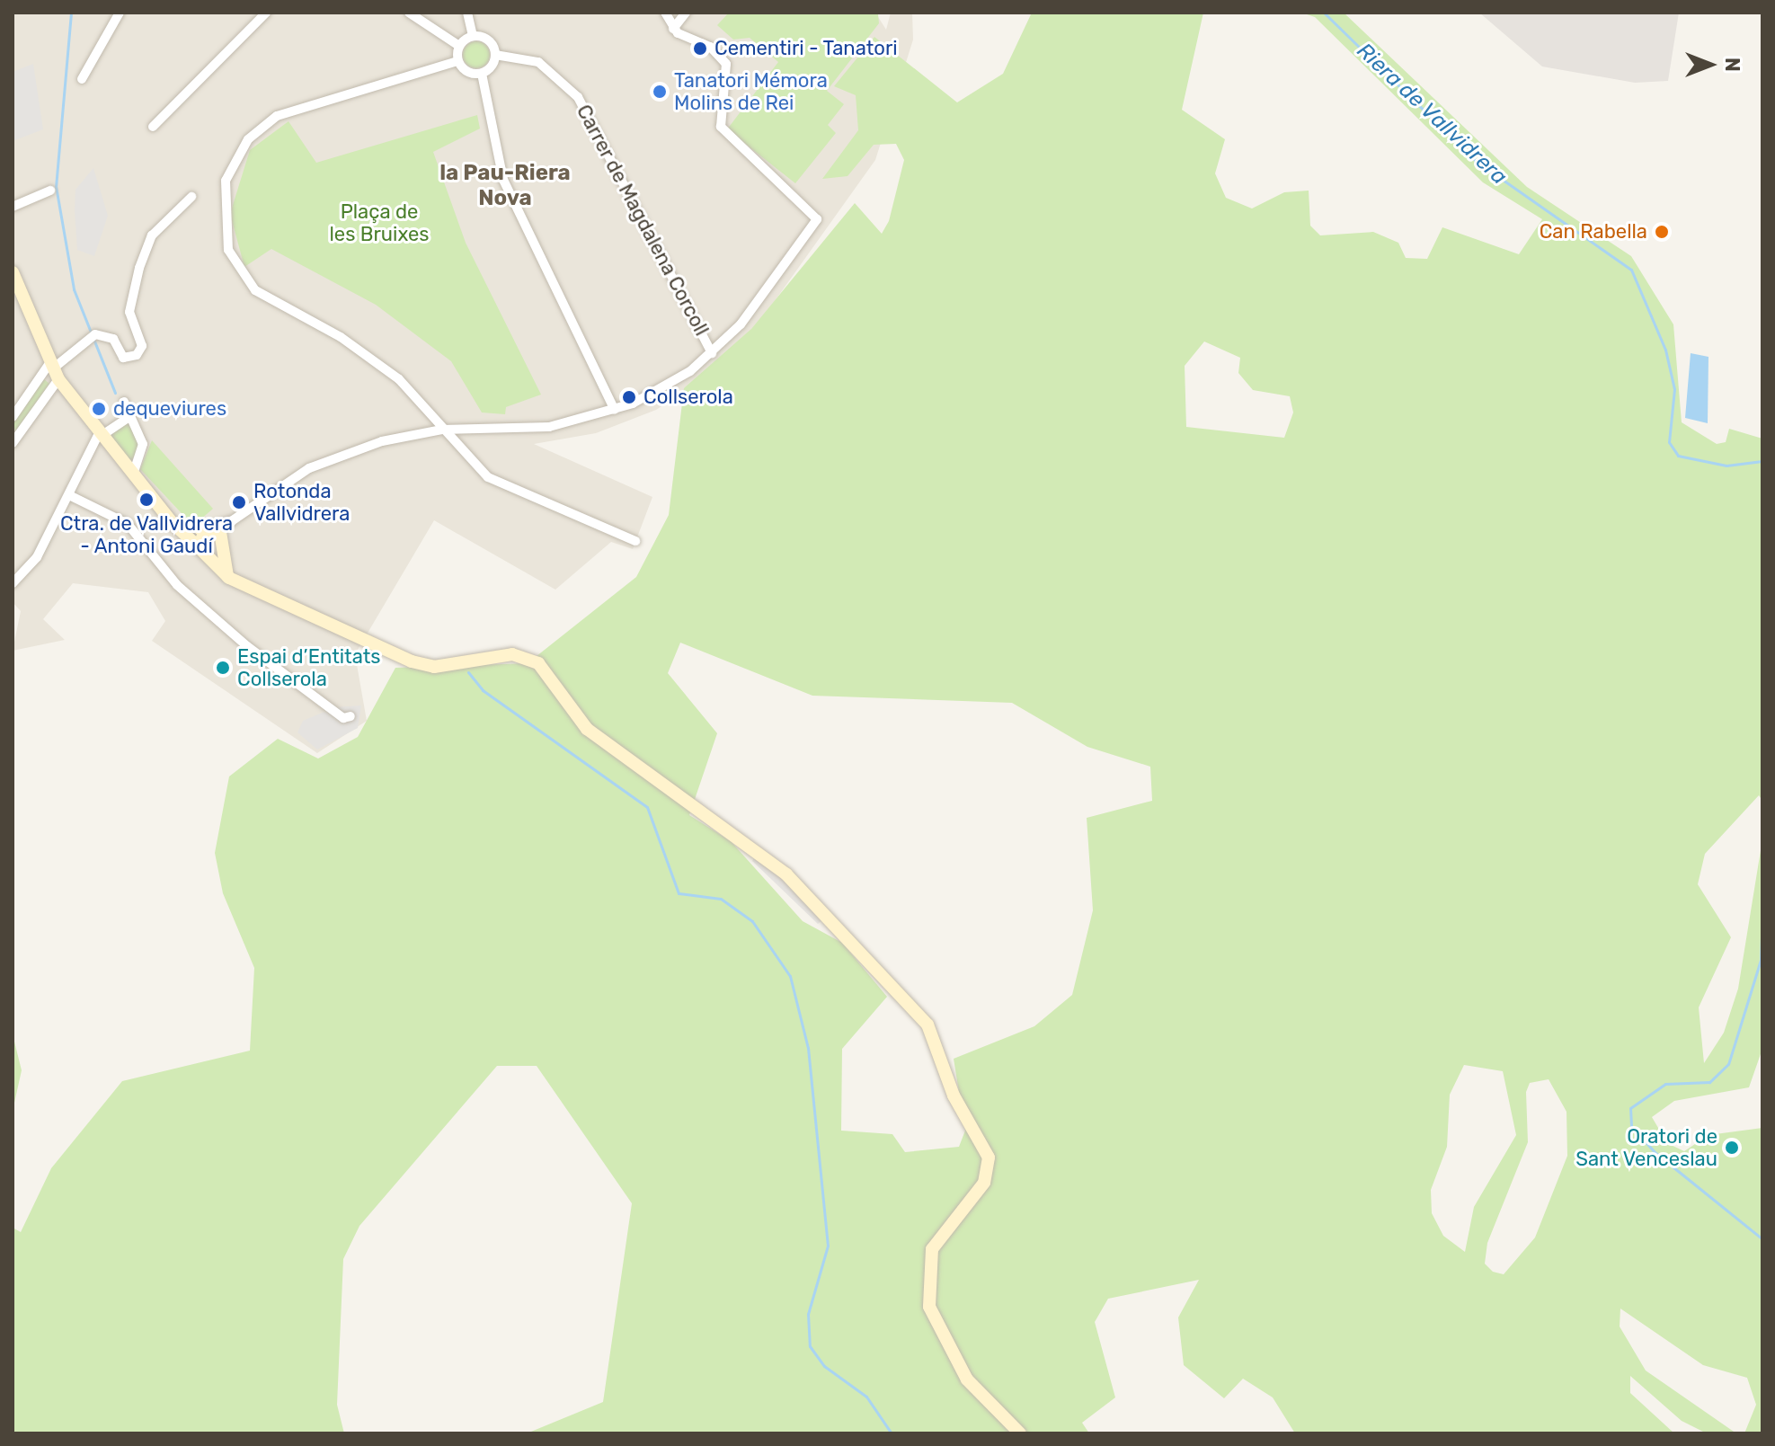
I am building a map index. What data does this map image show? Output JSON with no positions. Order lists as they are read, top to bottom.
{
  "streets": {
    "street": ["Carrer de Magdalena Corcoll"]
  },
  "districts": ["la Pau-Riera Nova"],
  "water": ["Riera de Vallvidrera"],
  "parks": ["Plaça de les Bruixes"],
  "places": [
    "Cementiri - Tanatori",
    "Tanatori Mémora Molins de Rei",
    "Can Rabella",
    "Collserola",
    "dequeviures",
    "Ctra. de Vallvidrera - Antoni Gaudí",
    "Rotonda Vallvidrera",
    "Espai d’Entitats Collserola",
    "Oratori de Sant Venceslau"
  ],
  "north": "right"
}
